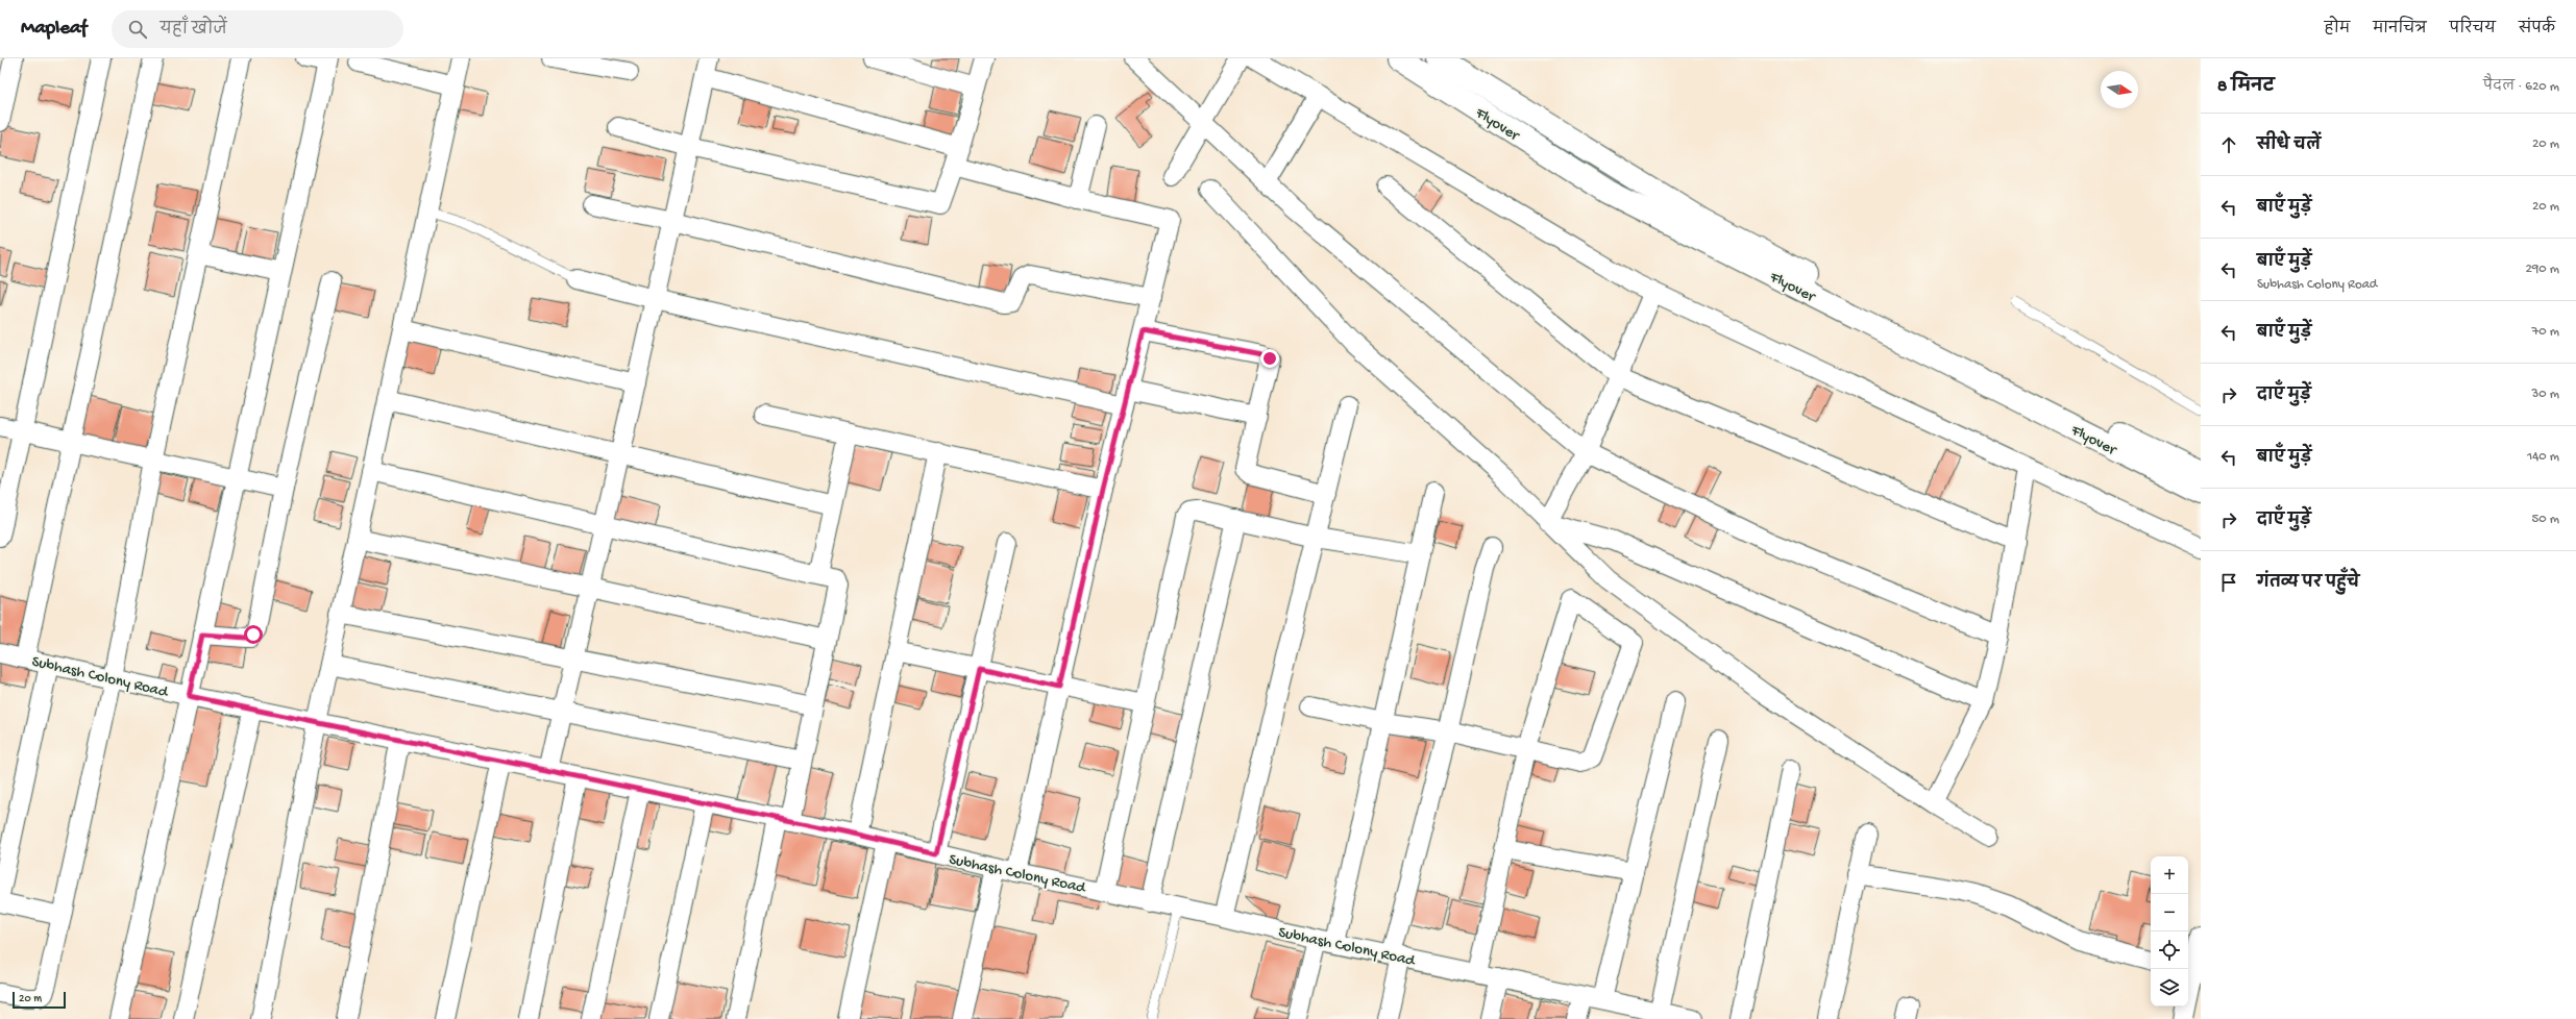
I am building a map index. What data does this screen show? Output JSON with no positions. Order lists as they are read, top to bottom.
{
  "streets": {
    "highway": ["Flyover"],
    "street": ["Subhash Colony Road"]
  },
  "scale_bar": "20 m",
  "north": "right",
  "page": {
    "header": "Mapleaf",
    "search": "यहाँ खोजें",
    "nav": [
      "होम",
      "मानचित्र",
      "परिचय",
      "संपर्क"
    ],
    "heading": ["8 मिनट", "पैदल · 620 m"],
    "list": [
      ["सीधे चलें", "20 m"],
      ["बाएँ मुड़ें", "20 m"],
      ["बाएँ मुड़ें", "Subhash Colony Road", "290 m"],
      ["बाएँ मुड़ें", "70 m"],
      ["दाएँ मुड़ें", "30 m"],
      ["बाएँ मुड़ें", "140 m"],
      ["दाएँ मुड़ें", "50 m"],
      "गंतव्य पर पहुँचे"
    ],
    "map_buttons": ["+", "−"],
    "scale": "20 m"
  }
}
